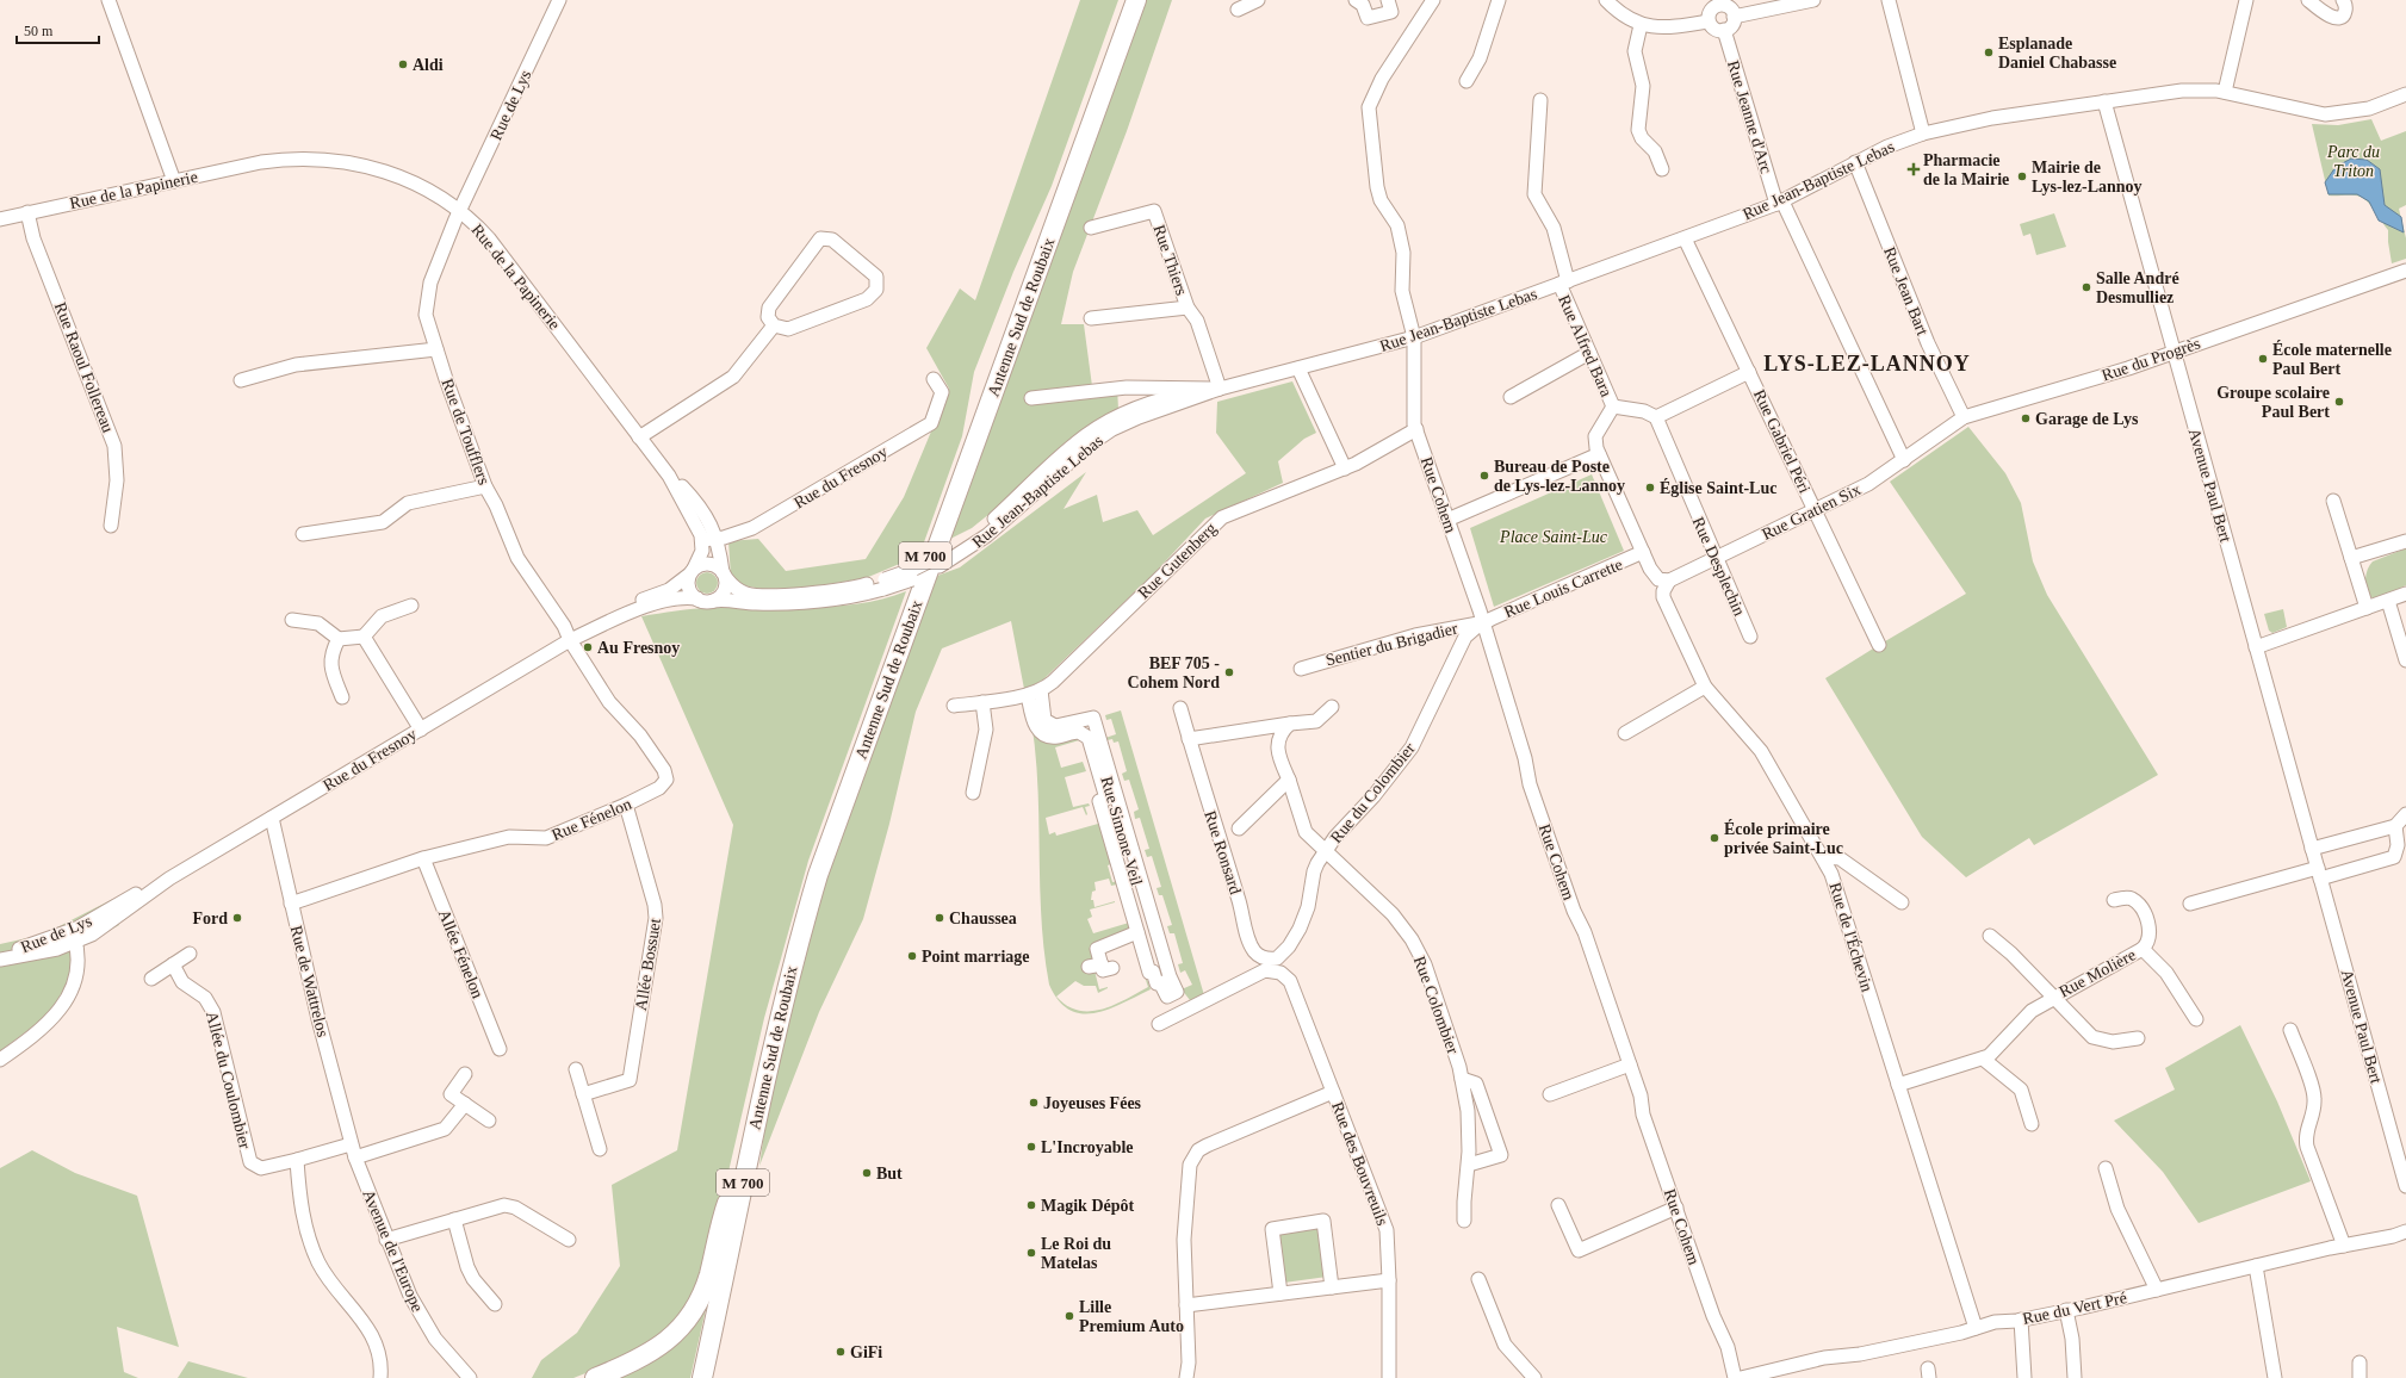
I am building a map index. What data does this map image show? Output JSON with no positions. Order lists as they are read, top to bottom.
{
  "streets": {
    "highway": ["Antenne Sud de Roubaix", "M 700"],
    "street": [
      "Rue de Lys",
      "Rue Jeanne d'Arc",
      "Rue Jean-Baptiste Lebas",
      "Rue de la Papinerie",
      "Rue Thiers",
      "Rue Jean Bart",
      "Rue Alfred Bara",
      "Rue du Progrès",
      "Rue Raoul Follereau",
      "Rue de Toufflers",
      "Rue Gabriel Péri",
      "Rue du Fresnoy",
      "Avenue Paul Bert",
      "Rue Cohem",
      "Rue Gratien Six",
      "Rue Gutenberg",
      "Rue Desplechin",
      "Rue Louis Carrette",
      "Sentier du Brigadier",
      "Rue du Colombier",
      "Rue Fénelon",
      "Rue Ronsard",
      "Rue de l'Échevin",
      "Allée Fénelon",
      "Allée Bossuet",
      "Rue Molière",
      "Rue de Wattrelos",
      "Rue Colombier",
      "Allée du Coulombier",
      "Rue des Bouvreuils",
      "Avenue de l'Europe",
      "Rue du Vert Pré"
    ]
  },
  "crossings": [
    ["Rue de Lys", "Rue de la Papinerie"],
    ["Rue de Lys", "Rue de Toufflers"],
    ["Rue de Lys", "Rue du Fresnoy"],
    ["Rue Jeanne d'Arc", "Rue Jean-Baptiste Lebas"],
    ["Rue Jeanne d'Arc", "Rue du Progrès"],
    ["Rue Jeanne d'Arc", "Rue Gratien Six"],
    ["Rue Jean-Baptiste Lebas", "Rue de la Papinerie"],
    ["Rue Jean-Baptiste Lebas", "Rue Thiers"],
    ["Rue Jean-Baptiste Lebas", "Rue Jean Bart"],
    ["Rue Jean-Baptiste Lebas", "Rue Alfred Bara"],
    ["Rue Jean-Baptiste Lebas", "Rue Gabriel Péri"],
    ["Rue Jean-Baptiste Lebas", "Rue du Fresnoy"],
    ["Rue Jean-Baptiste Lebas", "Avenue Paul Bert"],
    ["Rue Jean-Baptiste Lebas", "Rue Cohem"],
    ["Rue de la Papinerie", "Rue Raoul Follereau"],
    ["Rue de la Papinerie", "Rue de Toufflers"],
    ["Rue de la Papinerie", "Rue du Fresnoy"],
    ["Rue Jean Bart", "Rue du Progrès"],
    ["Rue du Progrès", "Avenue Paul Bert"],
    ["Rue du Progrès", "Rue Gratien Six"],
    ["Rue de Toufflers", "Rue du Fresnoy"],
    ["Rue de Toufflers", "Rue Fénelon"],
    ["Rue Gabriel Péri", "Rue Gratien Six"],
    ["Rue du Fresnoy", "Rue Fénelon"],
    ["Rue du Fresnoy", "Rue de Wattrelos"],
    ["Rue Cohem", "Rue Gutenberg"],
    ["Rue Cohem", "Rue Louis Carrette"],
    ["Rue Cohem", "Sentier du Brigadier"],
    ["Rue Cohem", "Rue du Colombier"],
    ["Rue Gratien Six", "Rue Desplechin"],
    ["Rue Louis Carrette", "Sentier du Brigadier"],
    ["Rue Louis Carrette", "Rue du Colombier"],
    ["Sentier du Brigadier", "Rue du Colombier"],
    ["Rue du Colombier", "Rue Ronsard"],
    ["Rue du Colombier", "Rue Colombier"],
    ["Rue du Colombier", "Rue des Bouvreuils"],
    ["Rue Fénelon", "Allée Fénelon"],
    ["Rue Fénelon", "Allée Bossuet"],
    ["Rue Fénelon", "Rue de Wattrelos"],
    ["Rue Ronsard", "Rue des Bouvreuils"],
    ["Rue de l'Échevin", "Rue Molière"],
    ["Rue de l'Échevin", "Rue du Vert Pré"],
    ["Rue de Wattrelos", "Allée du Coulombier"],
    ["Rue de Wattrelos", "Avenue de l'Europe"],
    ["Allée du Coulombier", "Avenue de l'Europe"]
  ],
  "districts": ["LYS-LEZ-LANNOY"],
  "parks": ["Parc du Triton", "Place Saint-Luc"],
  "places": {
    "other": [
      "Esplanade Daniel Chabasse",
      "Aldi",
      "Mairie de Lys-lez-Lannoy",
      "Salle André Desmulliez",
      "École maternelle Paul Bert",
      "Groupe scolaire Paul Bert",
      "Garage de Lys",
      "Bureau de Poste de Lys-lez-Lannoy",
      "Église Saint-Luc",
      "Au Fresnoy",
      "BEF 705 - Cohem Nord",
      "École primaire privée Saint-Luc",
      "Ford",
      "Chaussea",
      "Point marriage",
      "Joyeuses Fées",
      "L'Incroyable",
      "But",
      "Magik Dépôt",
      "Le Roi du Matelas",
      "Lille Premium Auto",
      "GiFi"
    ],
    "health": ["Pharmacie de la Mairie"]
  },
  "scale_bar": "50 m"
}
